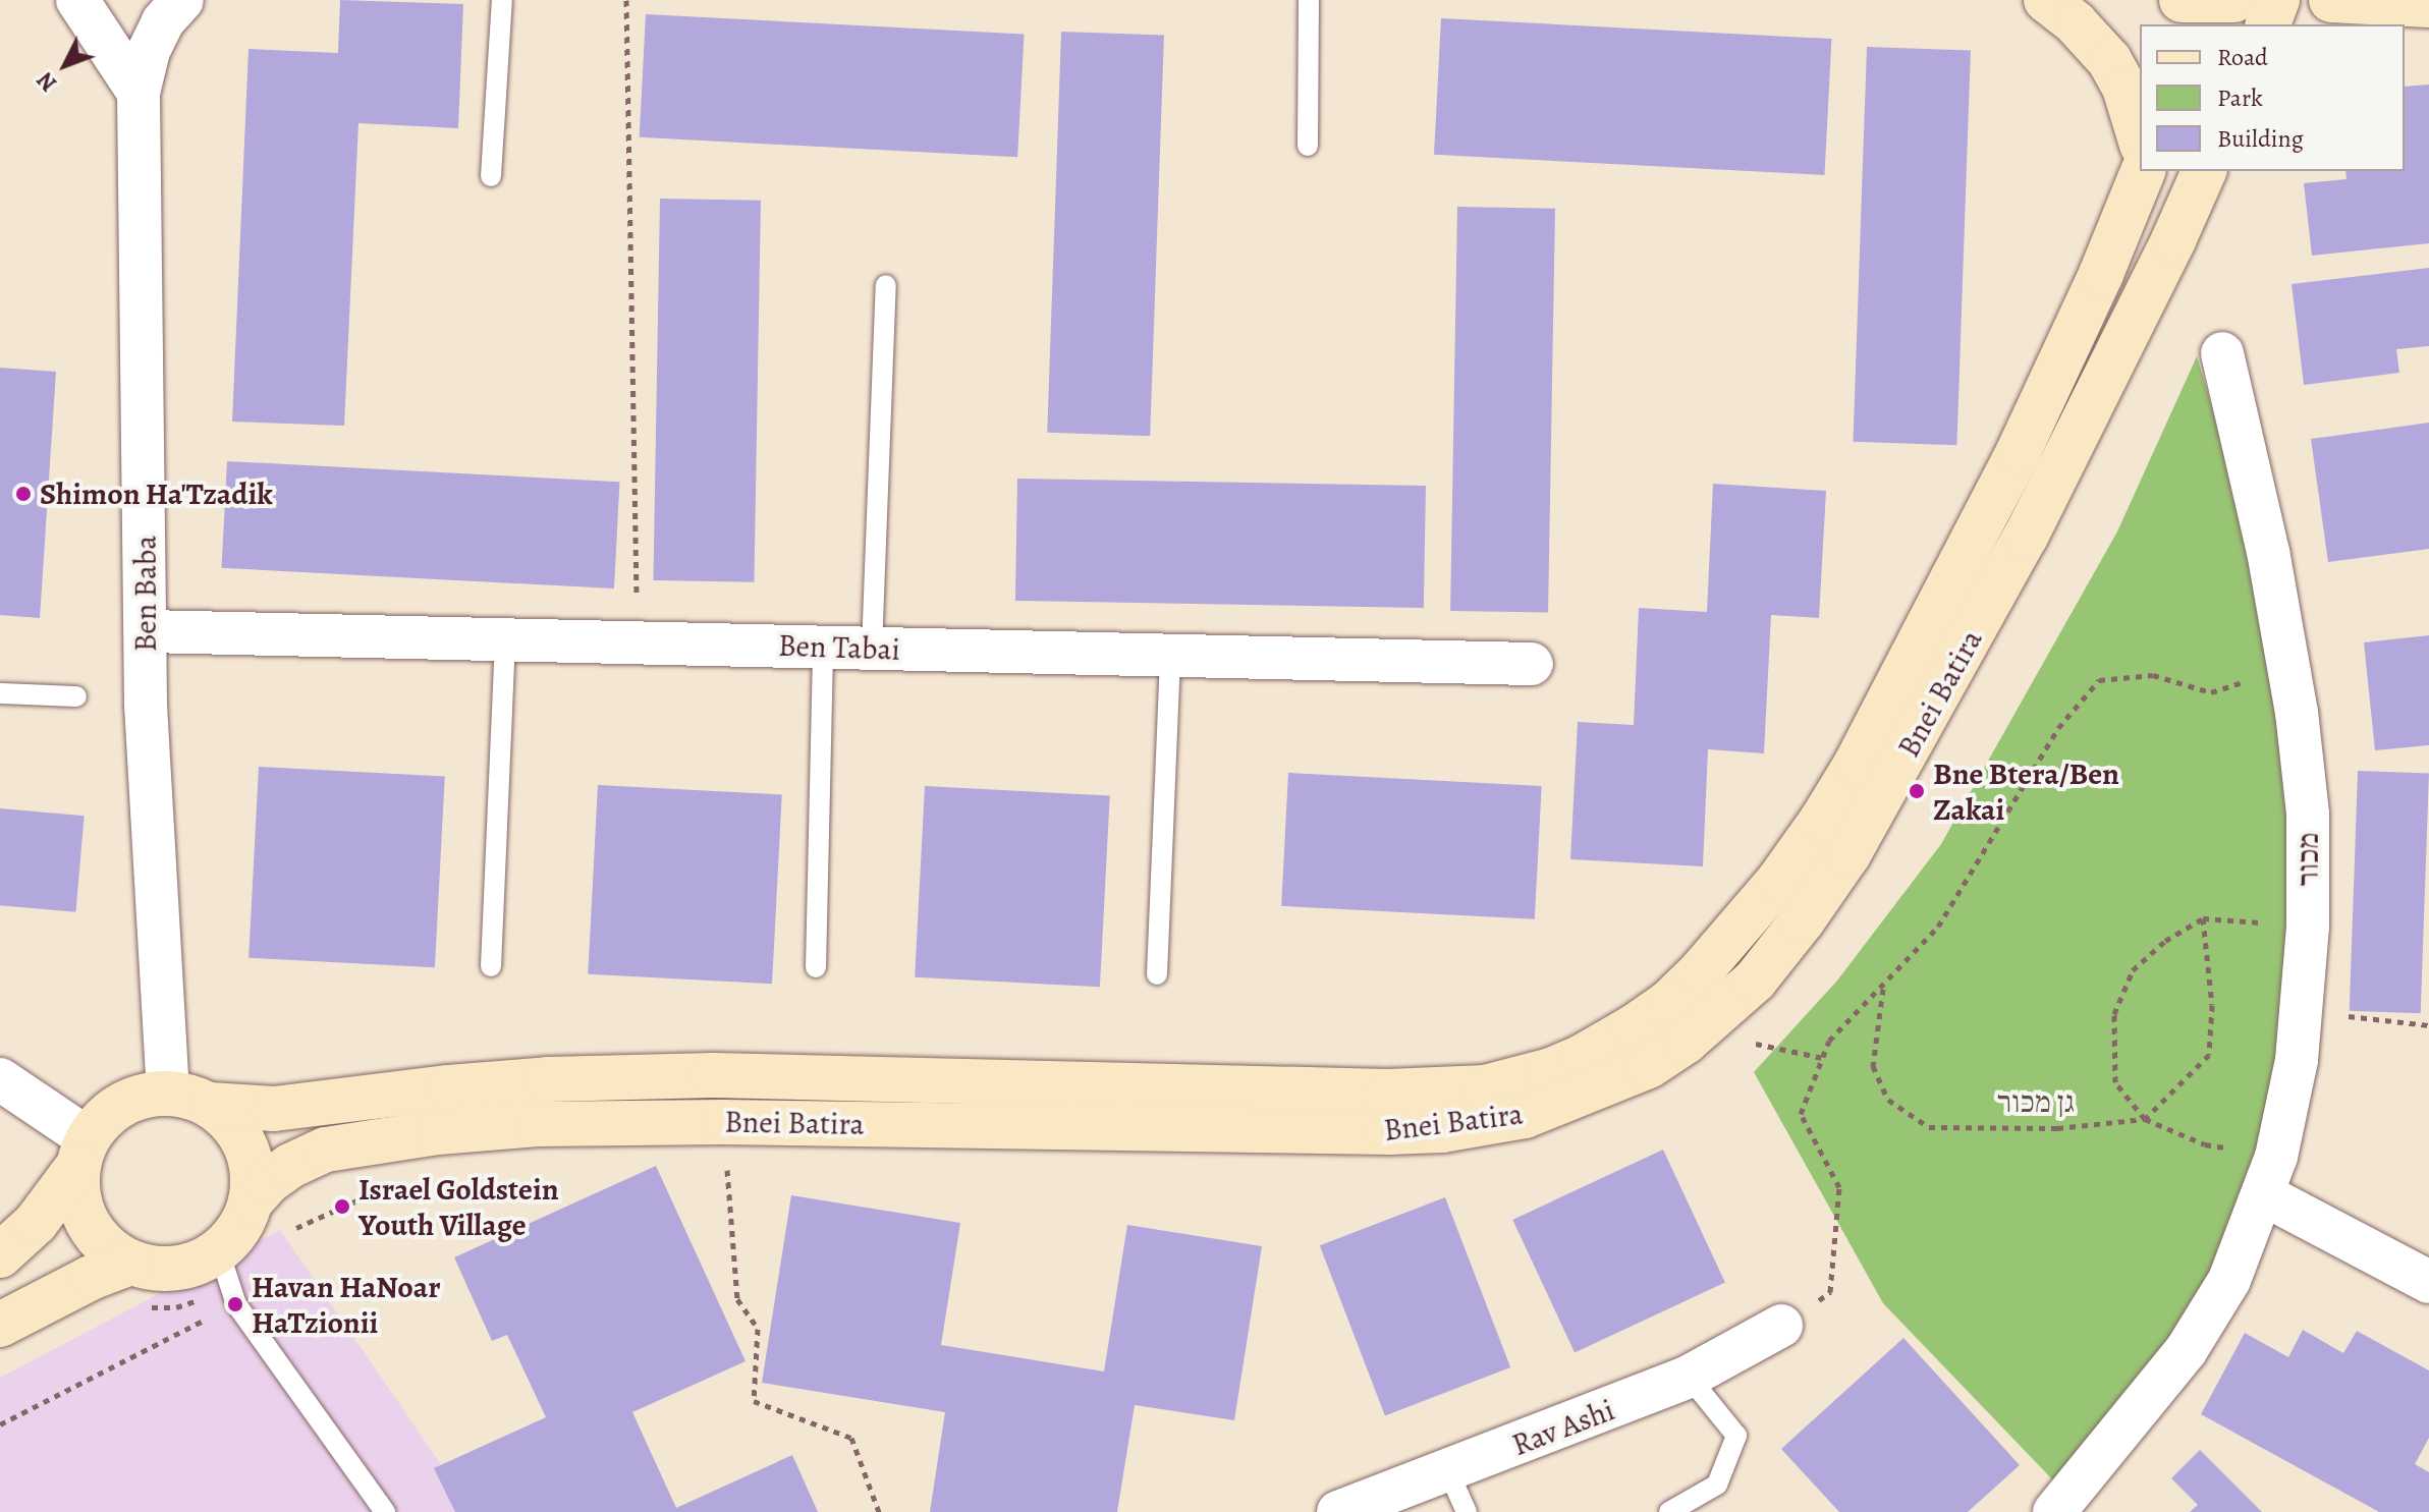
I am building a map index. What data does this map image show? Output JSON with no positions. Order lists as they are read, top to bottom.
{
  "streets": {
    "street": [
      "Ben Baba",
      "Ben Tabai",
      "Bnei Batira",
      "מכור",
      "Rav Ashi"
    ]
  },
  "crossings": [
    ["Ben Baba", "Ben Tabai"],
    ["Ben Baba", "Bnei Batira"]
  ],
  "parks": ["גן מכור"],
  "places": [
    "Shimon Ha'Tzadik",
    "Bne Btera/Ben Zakai",
    "Israel Goldstein Youth Village",
    "Havan HaNoar HaTzionii"
  ],
  "legend": ["Road", "Park", "Building"],
  "north": "bottom left"
}
